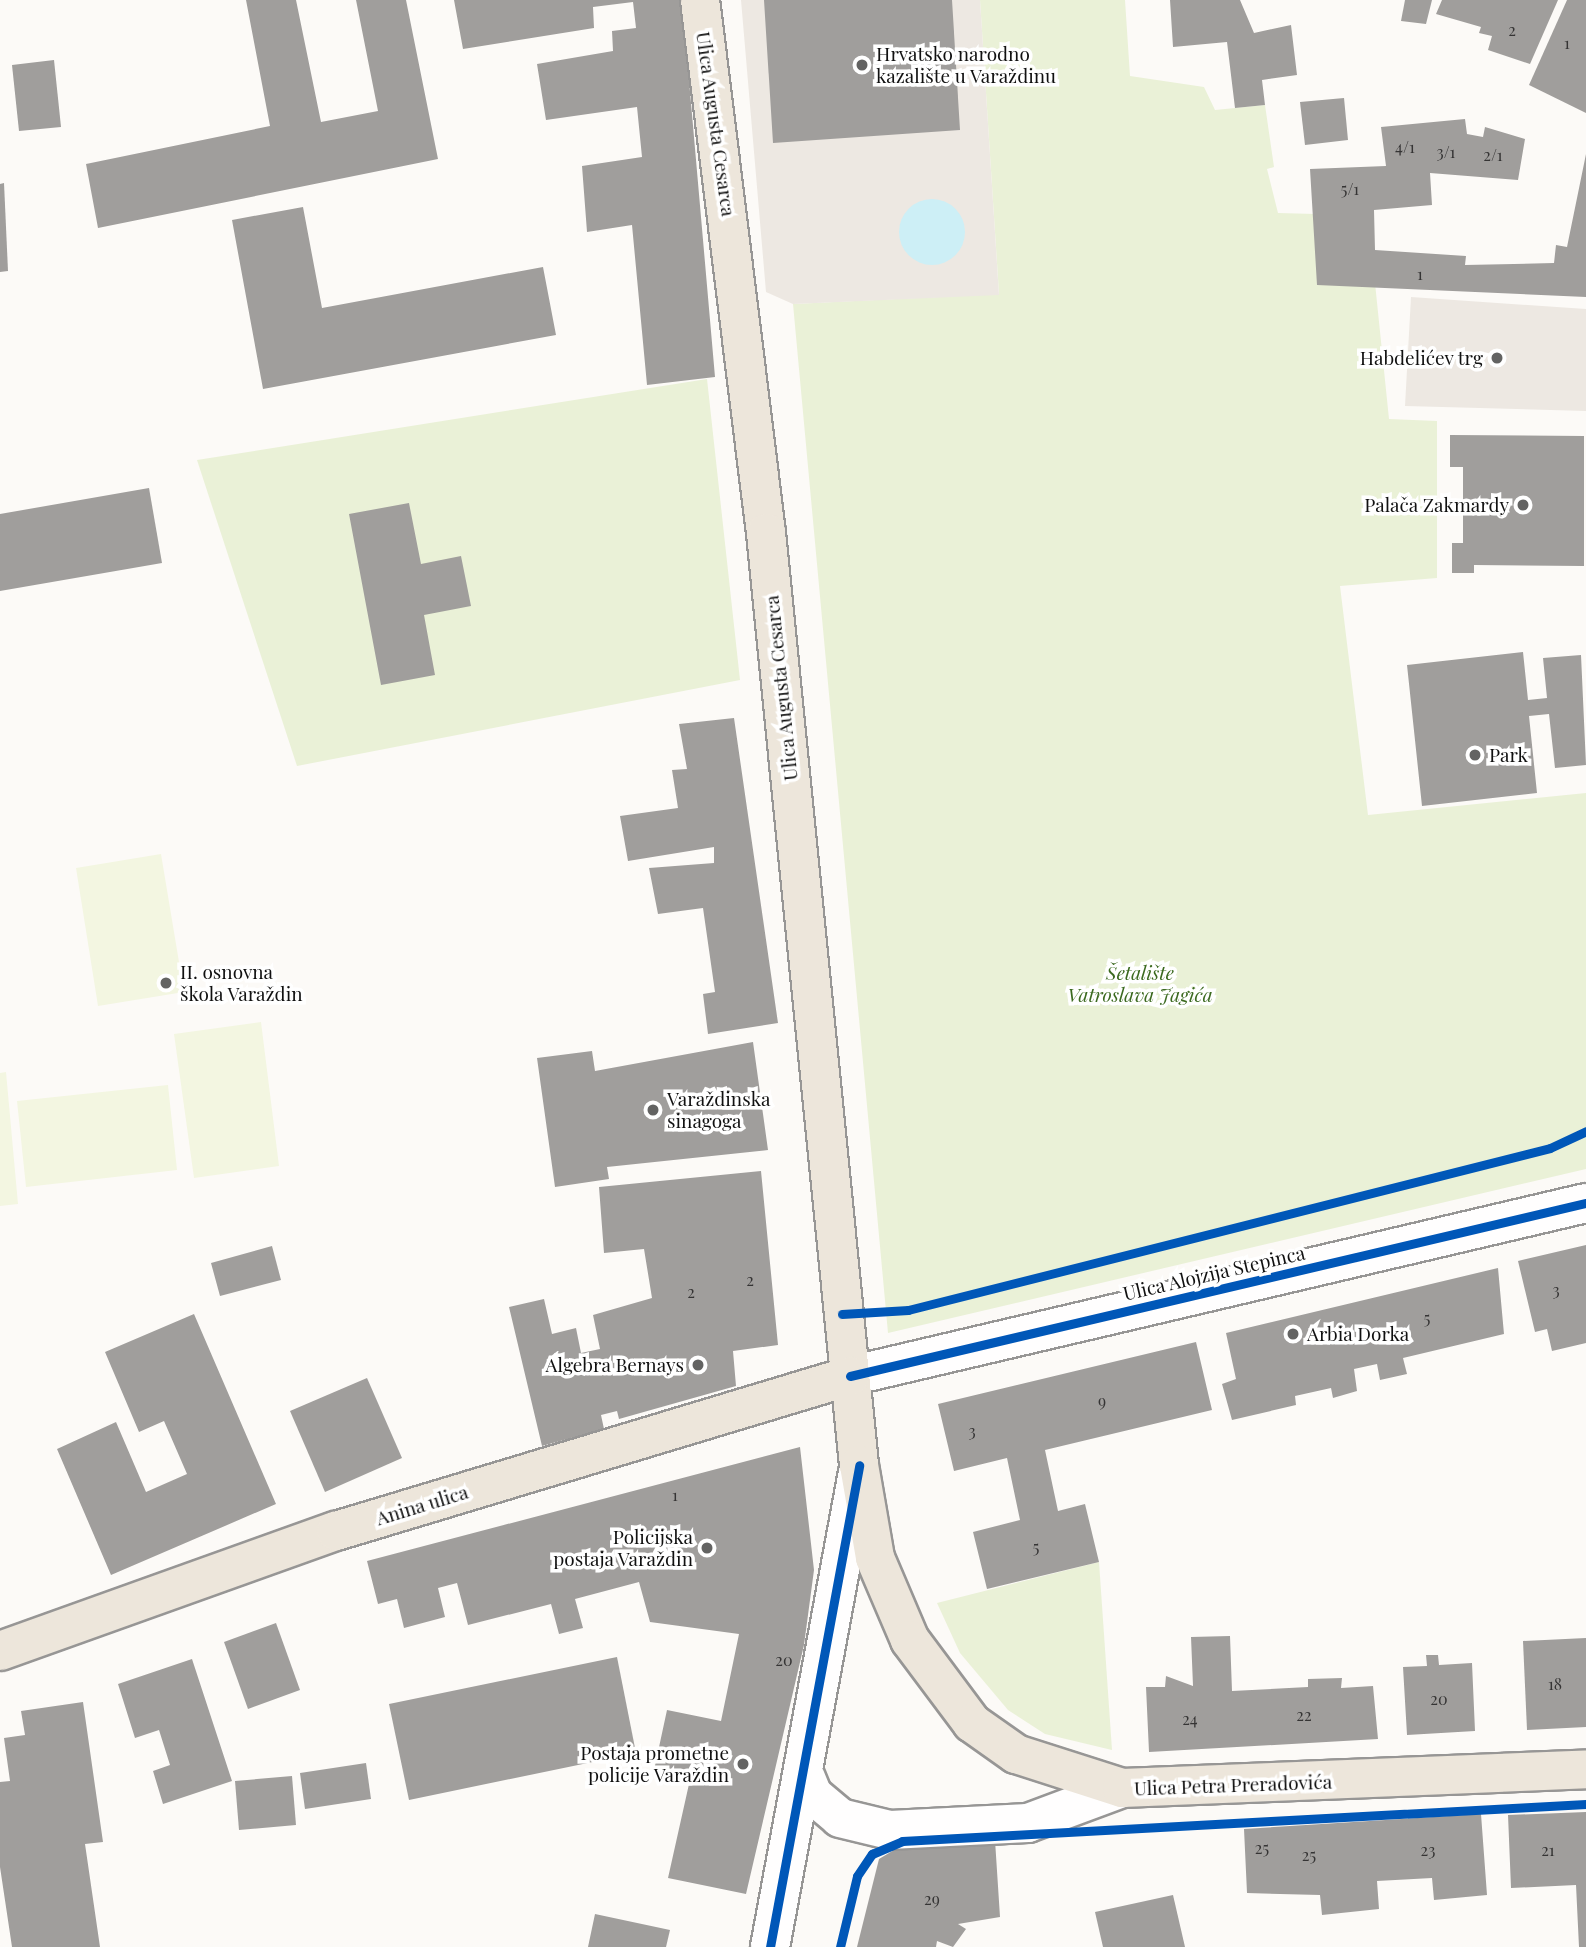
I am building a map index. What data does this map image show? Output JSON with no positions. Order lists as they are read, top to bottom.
{
  "streets": {
    "main road": ["Ulica Augusta Cesarca", "Anina ulica", "Ulica Petra Preradovića"],
    "street": ["Ulica Alojzija Stepinca"]
  },
  "crossings": [
    ["Ulica Augusta Cesarca", "Ulica Alojzija Stepinca"],
    ["Ulica Augusta Cesarca", "Anina ulica"],
    ["Ulica Augusta Cesarca", "Ulica Petra Preradovića"],
    ["Ulica Alojzija Stepinca", "Anina ulica"]
  ],
  "parks": ["Šetalište Vatroslava Jagića"],
  "places": [
    "Hrvatsko narodno kazalište u Varaždinu",
    "Habdelićev trg",
    "Palača Zakmardy",
    "Park",
    "II. osnovna škola Varaždin",
    "Varaždinska sinagoga",
    "Arbia Dorka",
    "Algebra Bernays",
    "Policijska postaja Varaždin",
    "Postaja prometne policije Varaždin"
  ],
  "house_numbers": [
    "2",
    "1",
    "4/1",
    "3/1",
    "2/1",
    "5/1",
    "1",
    "2",
    "3",
    "2",
    "5",
    "9",
    "3",
    "1",
    "5",
    "20",
    "18",
    "20",
    "22",
    "24",
    "25",
    "23",
    "21",
    "25",
    "29"
  ]
}
